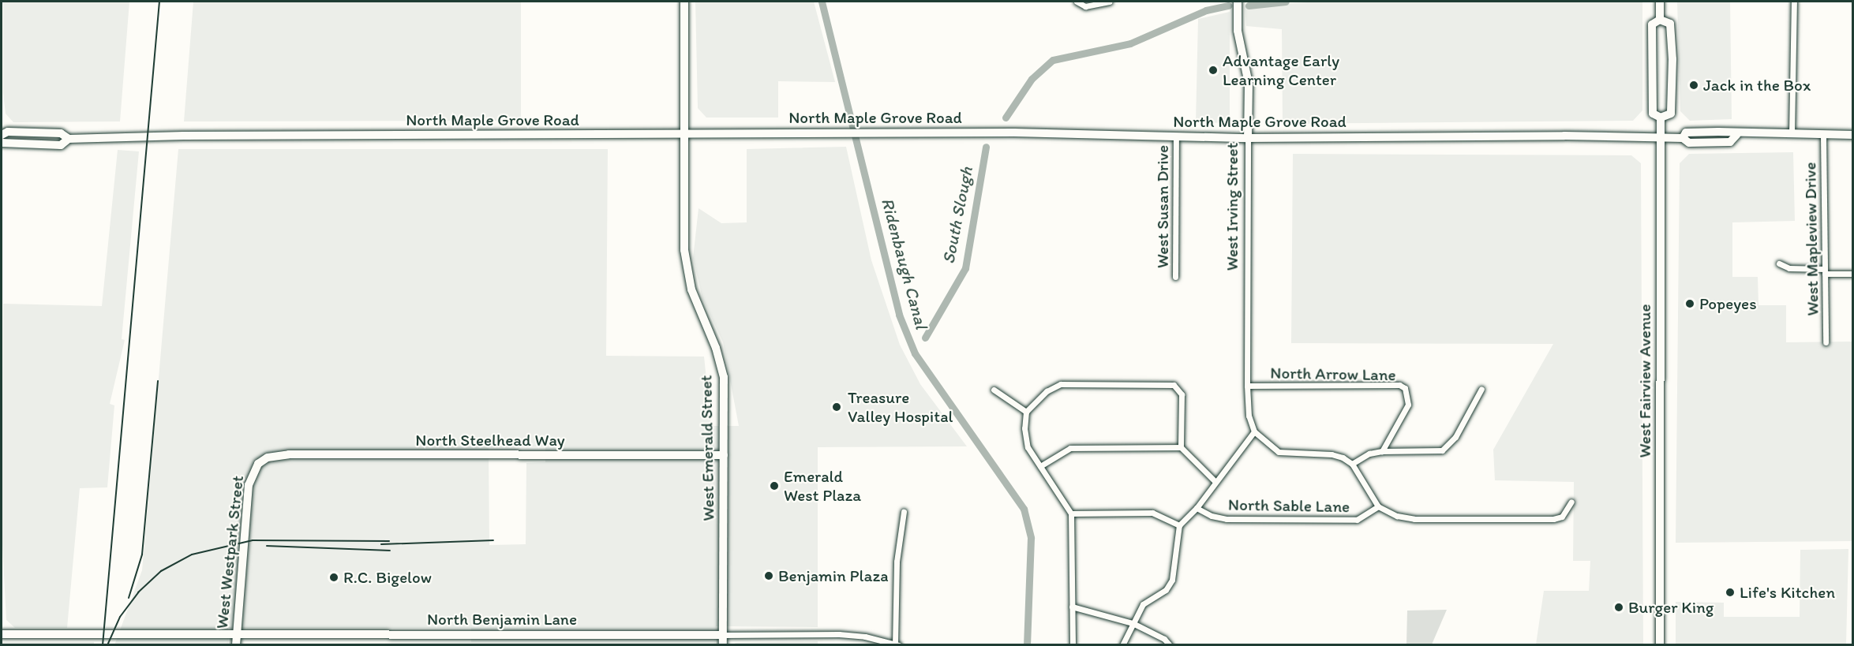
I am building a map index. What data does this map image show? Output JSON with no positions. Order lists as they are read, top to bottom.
{
  "streets": {
    "main road": [
      "North Maple Grove Road",
      "West Irving Street",
      "West Fairview Avenue",
      "North Steelhead Way",
      "West Emerald Street",
      "West Westpark Street",
      "North Benjamin Lane"
    ],
    "street": [
      "West Susan Drive",
      "West Mapleview Drive",
      "North Arrow Lane",
      "North Sable Lane"
    ]
  },
  "crossings": [
    ["North Maple Grove Road", "West Susan Drive"],
    ["North Maple Grove Road", "West Irving Street"],
    ["North Maple Grove Road", "West Mapleview Drive"],
    ["North Maple Grove Road", "West Fairview Avenue"],
    ["North Maple Grove Road", "West Emerald Street"],
    ["West Irving Street", "North Arrow Lane"],
    ["North Steelhead Way", "West Emerald Street"],
    ["North Steelhead Way", "West Westpark Street"],
    ["West Emerald Street", "North Benjamin Lane"],
    ["West Westpark Street", "North Benjamin Lane"]
  ],
  "water": ["South Slough", "Ridenbaugh Canal"],
  "places": [
    "Advantage Early Learning Center",
    "Jack in the Box",
    "Popeyes",
    "Treasure Valley Hospital",
    "Emerald West Plaza",
    "Benjamin Plaza",
    "R.C. Bigelow",
    "Life's Kitchen",
    "Burger King"
  ]
}
